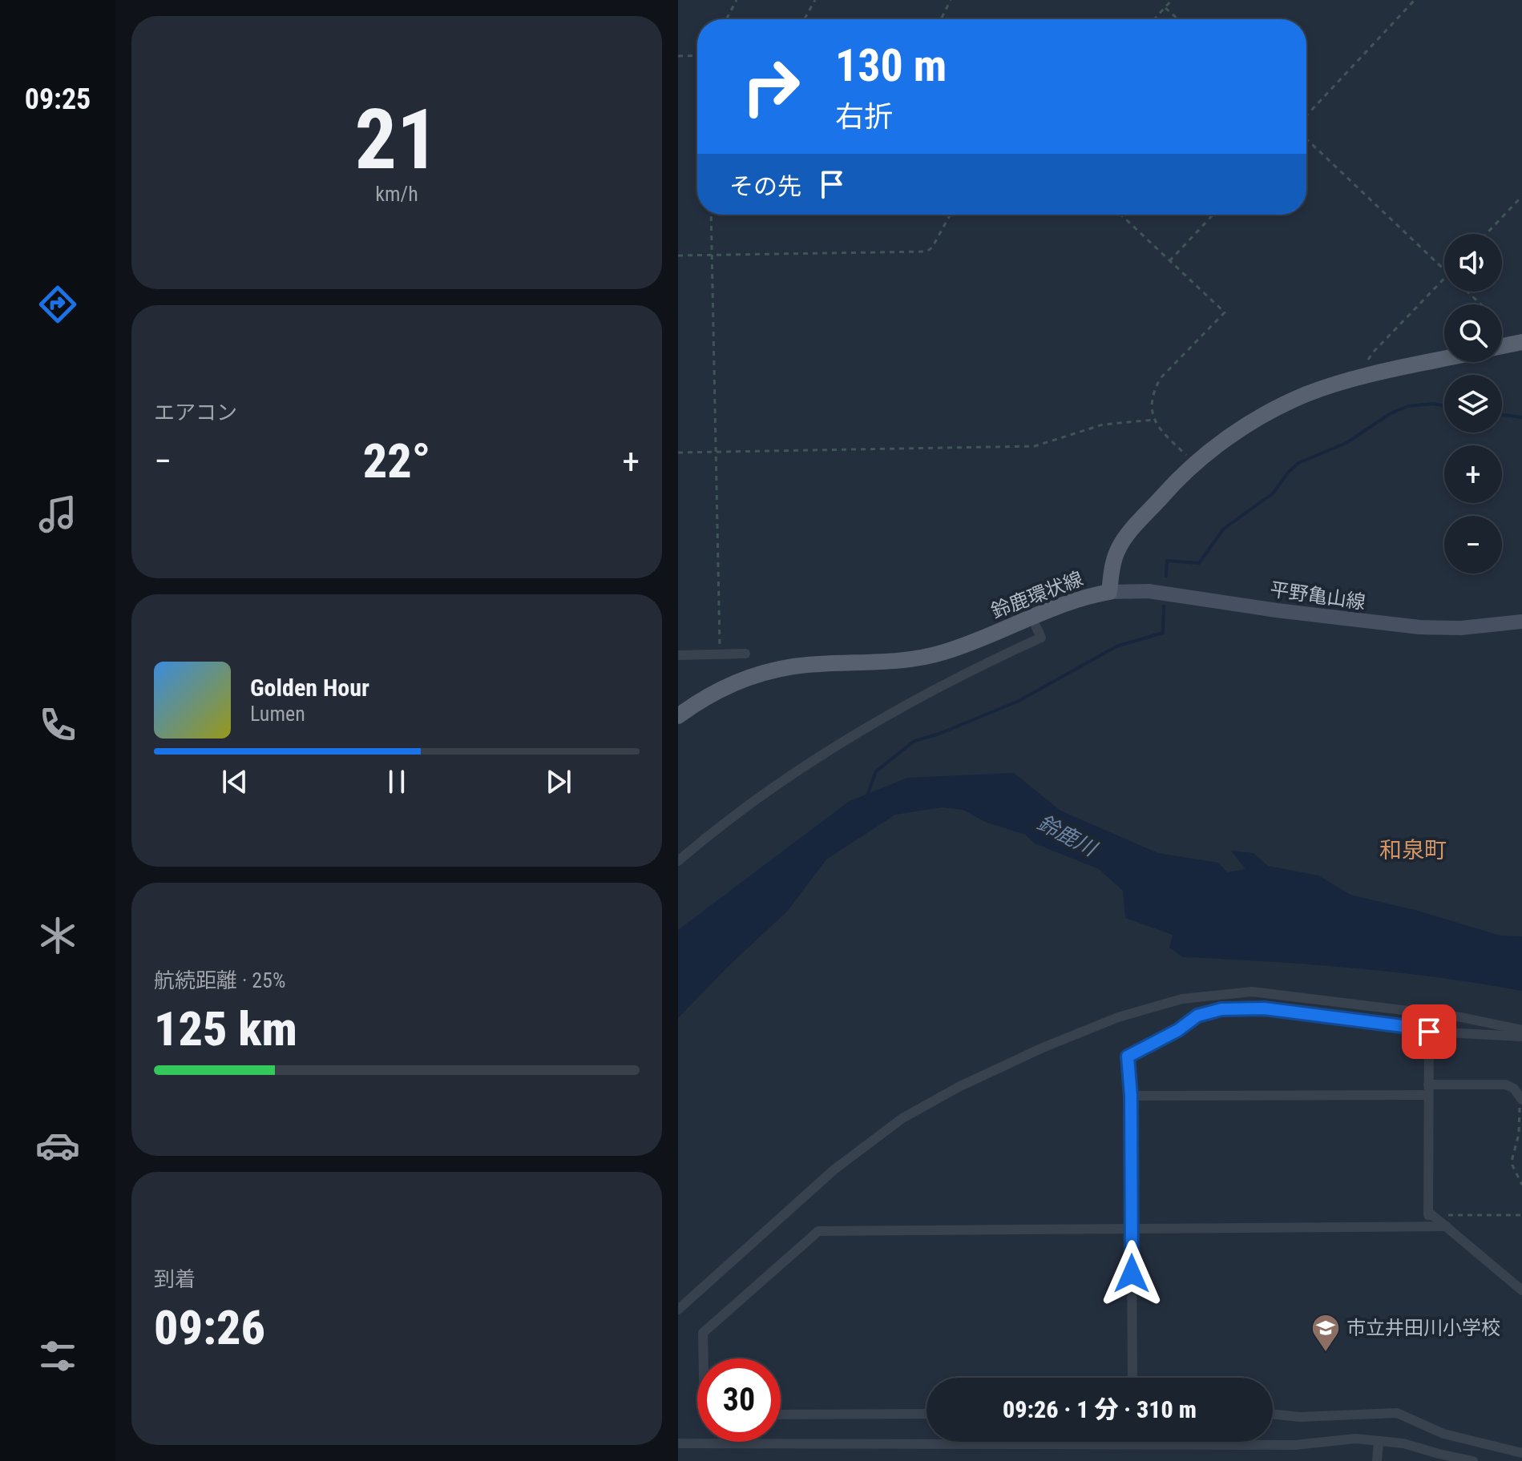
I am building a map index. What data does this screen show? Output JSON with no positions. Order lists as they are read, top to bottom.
{
  "streets": {
    "main road": ["鈴鹿環状線", "平野亀山線"]
  },
  "crossings": [
    ["鈴鹿環状線", "平野亀山線"]
  ],
  "districts": ["和泉町"],
  "water": ["鈴鹿川"],
  "places": {
    "school or university": ["市立井田川小学校"]
  },
  "page": {
    "tabs": "09:25",
    "tile": [
      ["21", "km/h"],
      "エアコン",
      ["航続距離 · 25%", "125 km"],
      ["到着", "09:26"]
    ],
    "turn": ["130 m", "右折"],
    "then": "その先",
    "map_buttons": ["+", "−"],
    "heat": ["−", "22°", "+"],
    "song": ["Golden Hour", "Lumen"],
    "limit": "30",
    "trip": "09:26 · 1 分 · 310 m"
  }
}
